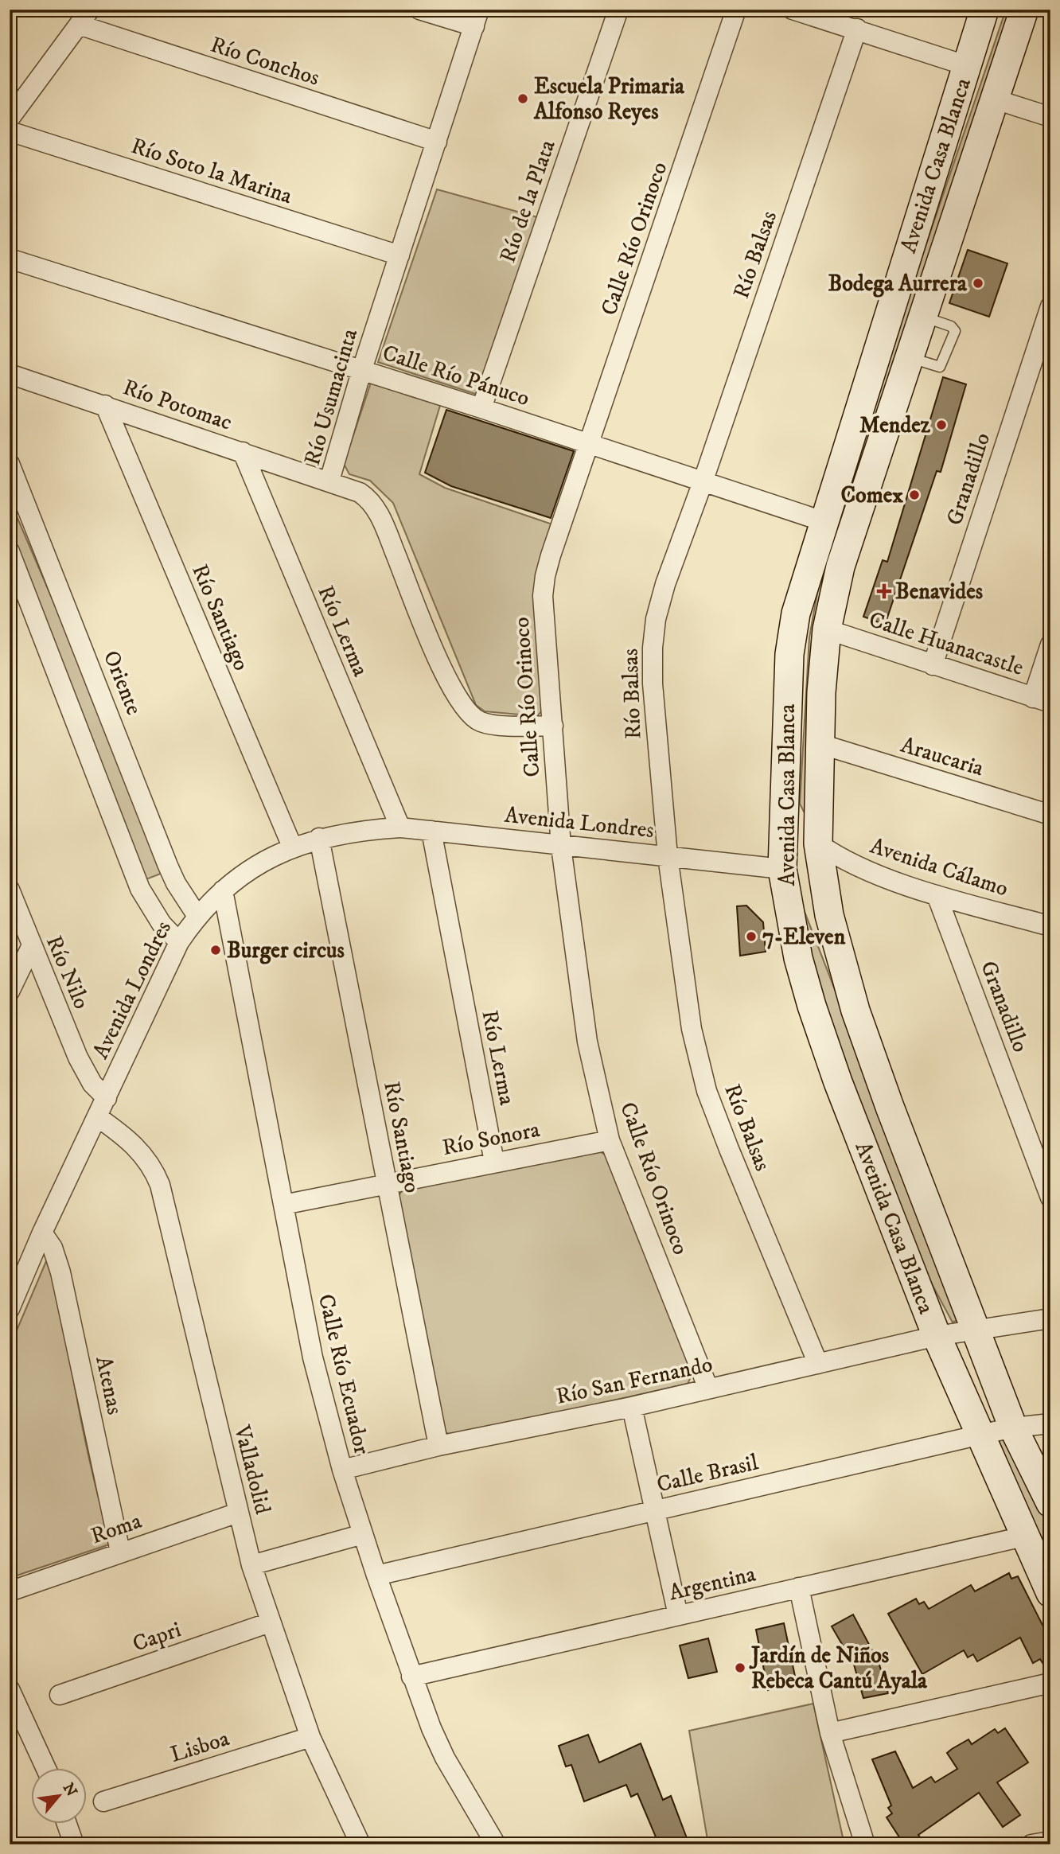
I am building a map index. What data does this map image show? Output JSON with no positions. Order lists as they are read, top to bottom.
{
  "streets": {
    "street": [
      "Río Conchos",
      "Avenida Casa Blanca",
      "Río Soto la Marina",
      "Río de la Plata",
      "Calle Río Orinoco",
      "Río Balsas",
      "Calle Río Pánuco",
      "Río Usumacinta",
      "Río Potomac",
      "Granadillo",
      "Río Santiago",
      "Río Lerma",
      "Calle Huanacastle",
      "Oriente",
      "Araucaria",
      "Avenida Londres",
      "Avenida Cálamo",
      "Río Nilo",
      "Río Sonora",
      "Calle Río Ecuador",
      "Río San Fernando",
      "Atenas",
      "Valladolid",
      "Calle Brasil",
      "Roma",
      "Argentina",
      "Capri",
      "Lisboa"
    ]
  },
  "crossings": [
    ["Río Conchos", "Río Usumacinta"],
    ["Avenida Casa Blanca", "Calle Río Pánuco"],
    ["Avenida Casa Blanca", "Calle Huanacastle"],
    ["Avenida Casa Blanca", "Araucaria"],
    ["Avenida Casa Blanca", "Avenida Londres"],
    ["Avenida Casa Blanca", "Avenida Cálamo"],
    ["Avenida Casa Blanca", "Río San Fernando"],
    ["Avenida Casa Blanca", "Calle Brasil"],
    ["Avenida Casa Blanca", "Argentina"],
    ["Río Soto la Marina", "Río Usumacinta"],
    ["Río de la Plata", "Calle Río Pánuco"],
    ["Calle Río Orinoco", "Calle Río Pánuco"],
    ["Calle Río Orinoco", "Río Usumacinta"],
    ["Calle Río Orinoco", "Avenida Londres"],
    ["Calle Río Orinoco", "Río Sonora"],
    ["Calle Río Orinoco", "Río San Fernando"],
    ["Río Balsas", "Calle Río Pánuco"],
    ["Río Balsas", "Avenida Londres"],
    ["Río Balsas", "Río San Fernando"],
    ["Calle Río Pánuco", "Río Usumacinta"],
    ["Río Usumacinta", "Río Potomac"],
    ["Río Potomac", "Río Santiago"],
    ["Río Potomac", "Río Lerma"],
    ["Granadillo", "Calle Huanacastle"],
    ["Granadillo", "Avenida Cálamo"],
    ["Río Santiago", "Avenida Londres"],
    ["Río Santiago", "Río Sonora"],
    ["Río Santiago", "Río San Fernando"],
    ["Río Lerma", "Avenida Londres"],
    ["Río Lerma", "Río Sonora"],
    ["Oriente", "Avenida Londres"],
    ["Avenida Londres", "Río Nilo"],
    ["Avenida Londres", "Calle Río Ecuador"],
    ["Avenida Londres", "Atenas"],
    ["Avenida Londres", "Valladolid"],
    ["Río Sonora", "Calle Río Ecuador"],
    ["Calle Río Ecuador", "Río San Fernando"],
    ["Calle Río Ecuador", "Calle Brasil"],
    ["Calle Río Ecuador", "Argentina"],
    ["Atenas", "Roma"],
    ["Valladolid", "Roma"],
    ["Valladolid", "Capri"],
    ["Valladolid", "Lisboa"]
  ],
  "places": {
    "other": [
      "Escuela Primaria Alfonso Reyes",
      "Bodega Aurrera",
      "Mendez",
      "Comex",
      "7-Eleven",
      "Burger circus",
      "Jardín de Niños Rebeca Cantú Ayala"
    ],
    "health": ["Benavides"]
  },
  "north": "top right"
}
